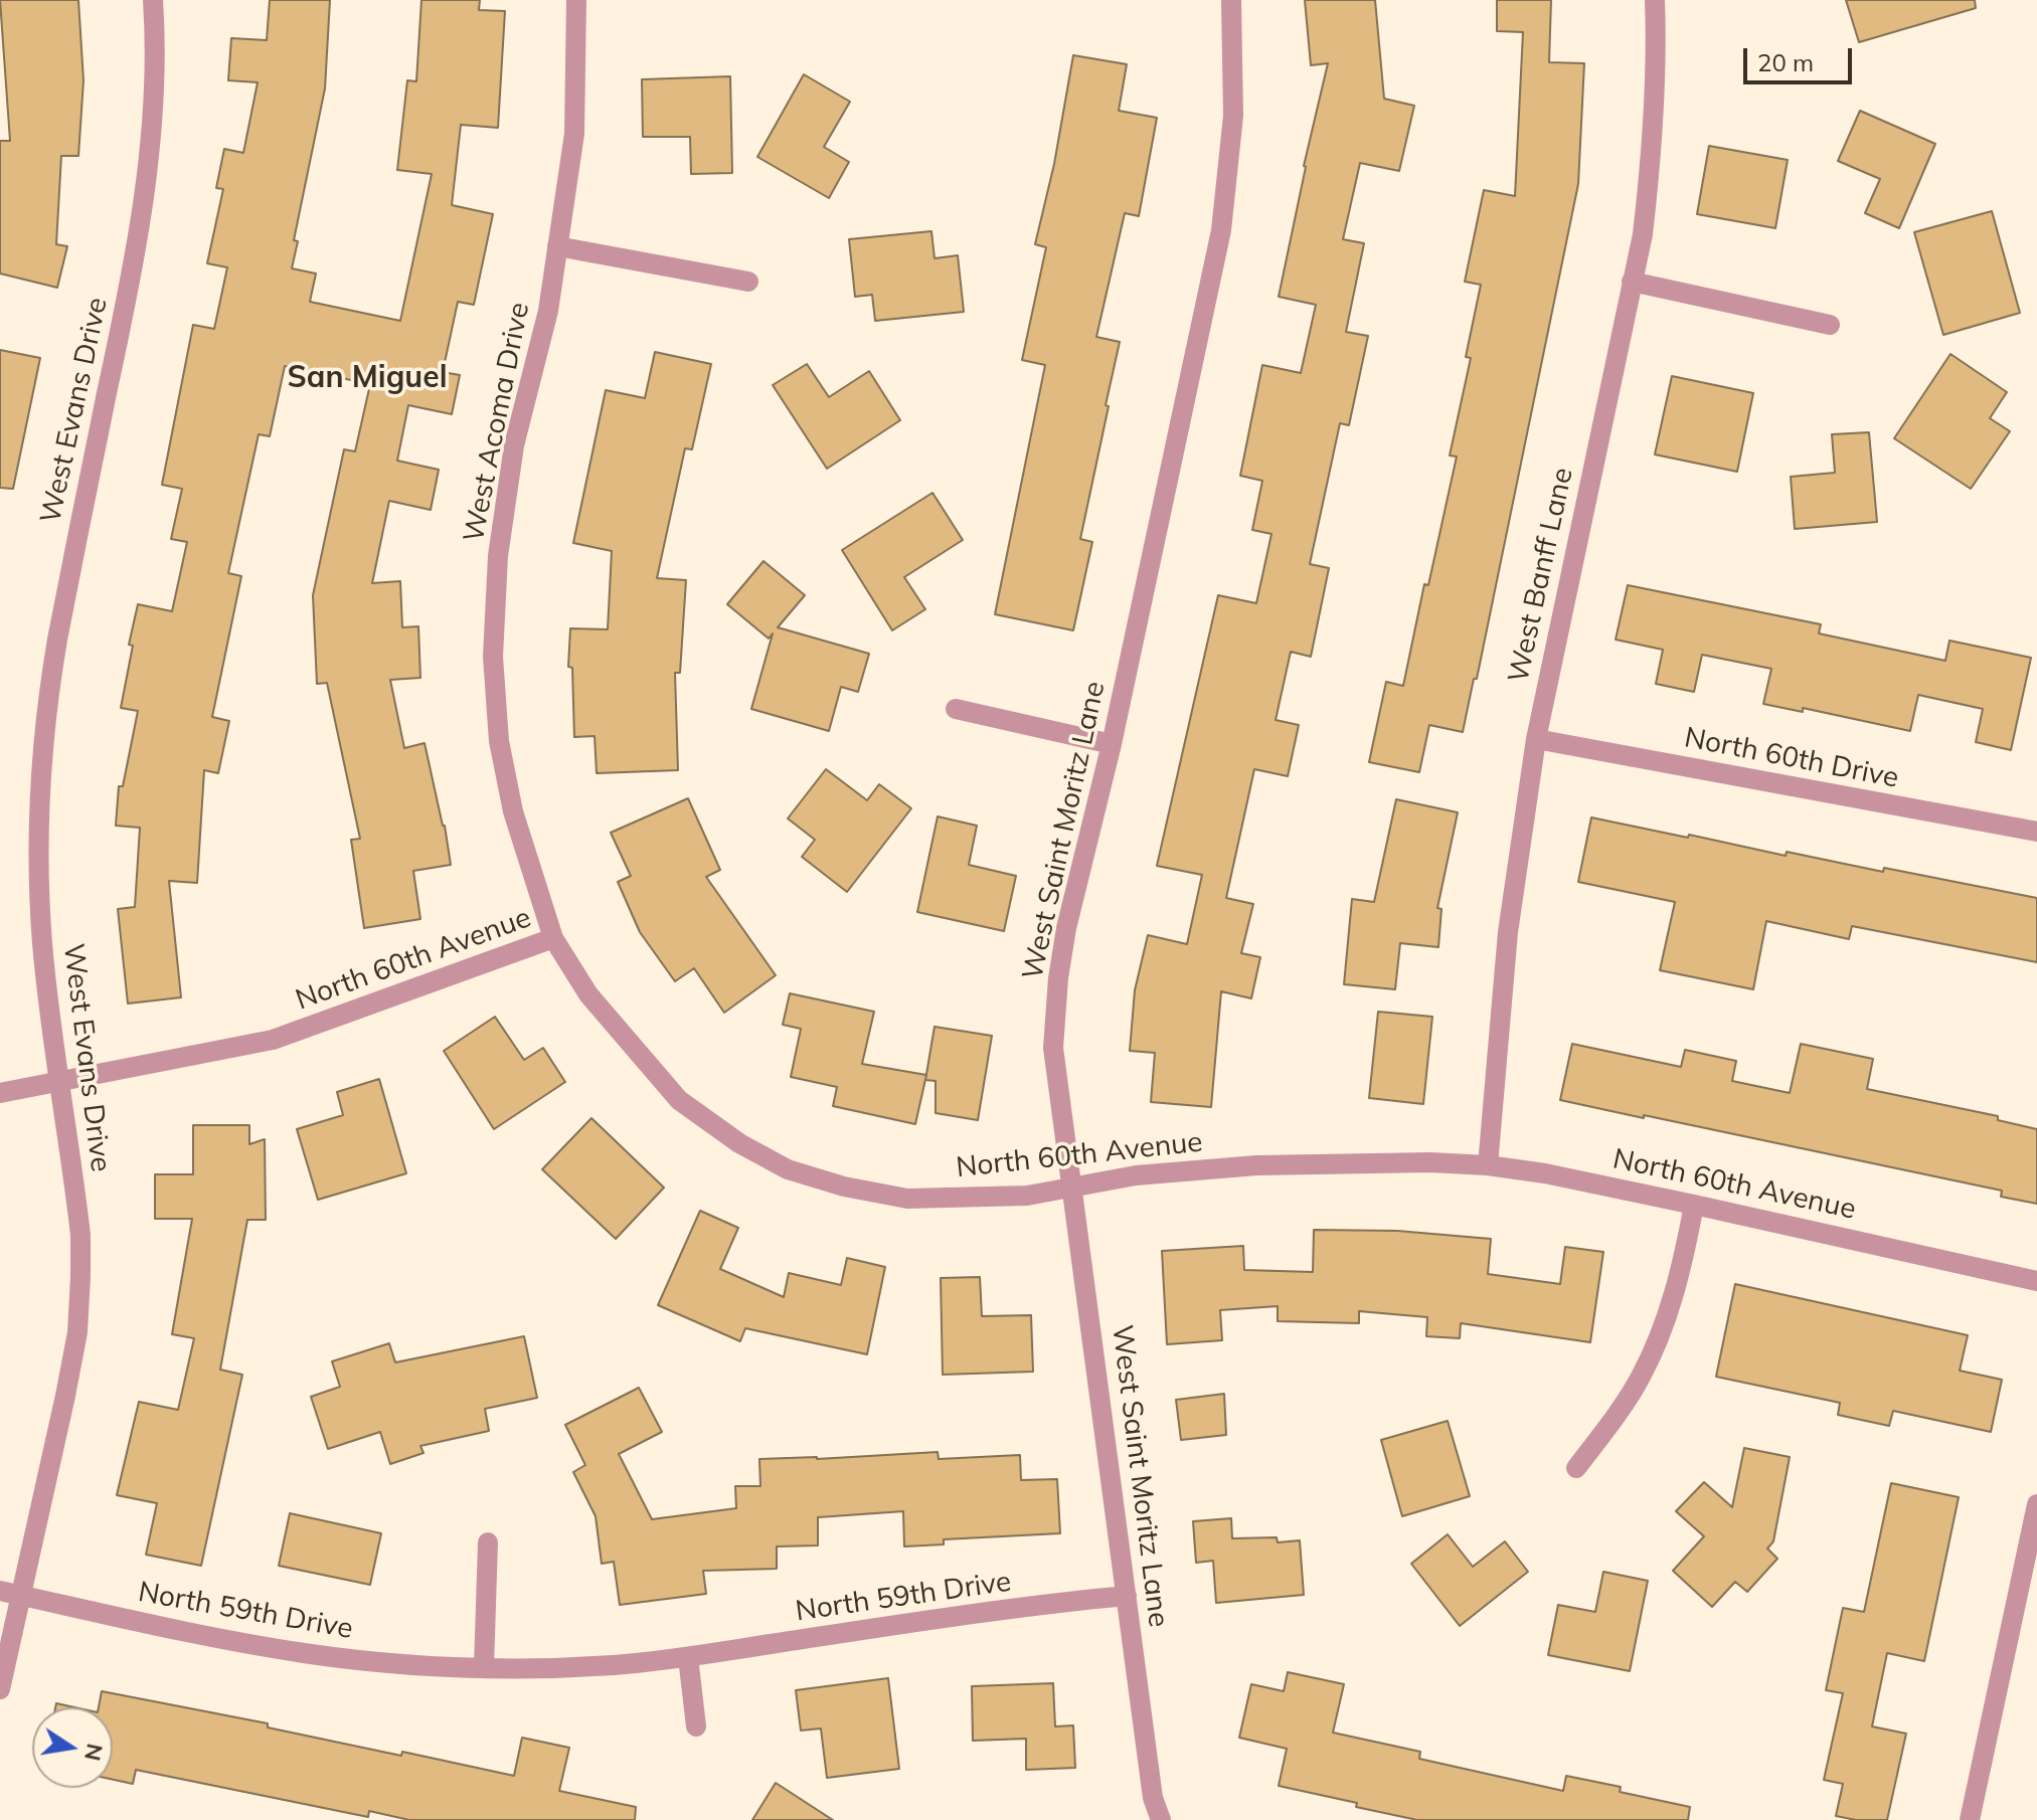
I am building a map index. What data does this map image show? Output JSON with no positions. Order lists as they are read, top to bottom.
{
  "streets": {
    "street": [
      "West Evans Drive",
      "West Acoma Drive",
      "West Banff Lane",
      "North 60th Drive",
      "West Saint Moritz Lane",
      "North 60th Avenue",
      "North 59th Drive"
    ]
  },
  "crossings": [
    ["West Evans Drive", "North 60th Avenue"],
    ["West Evans Drive", "North 59th Drive"],
    ["West Acoma Drive", "North 60th Avenue"],
    ["West Banff Lane", "North 60th Drive"],
    ["West Banff Lane", "North 60th Avenue"],
    ["West Saint Moritz Lane", "North 60th Avenue"],
    ["West Saint Moritz Lane", "North 59th Drive"]
  ],
  "districts": ["San Miguel"],
  "scale_bar": "20 m",
  "north": "right"
}
